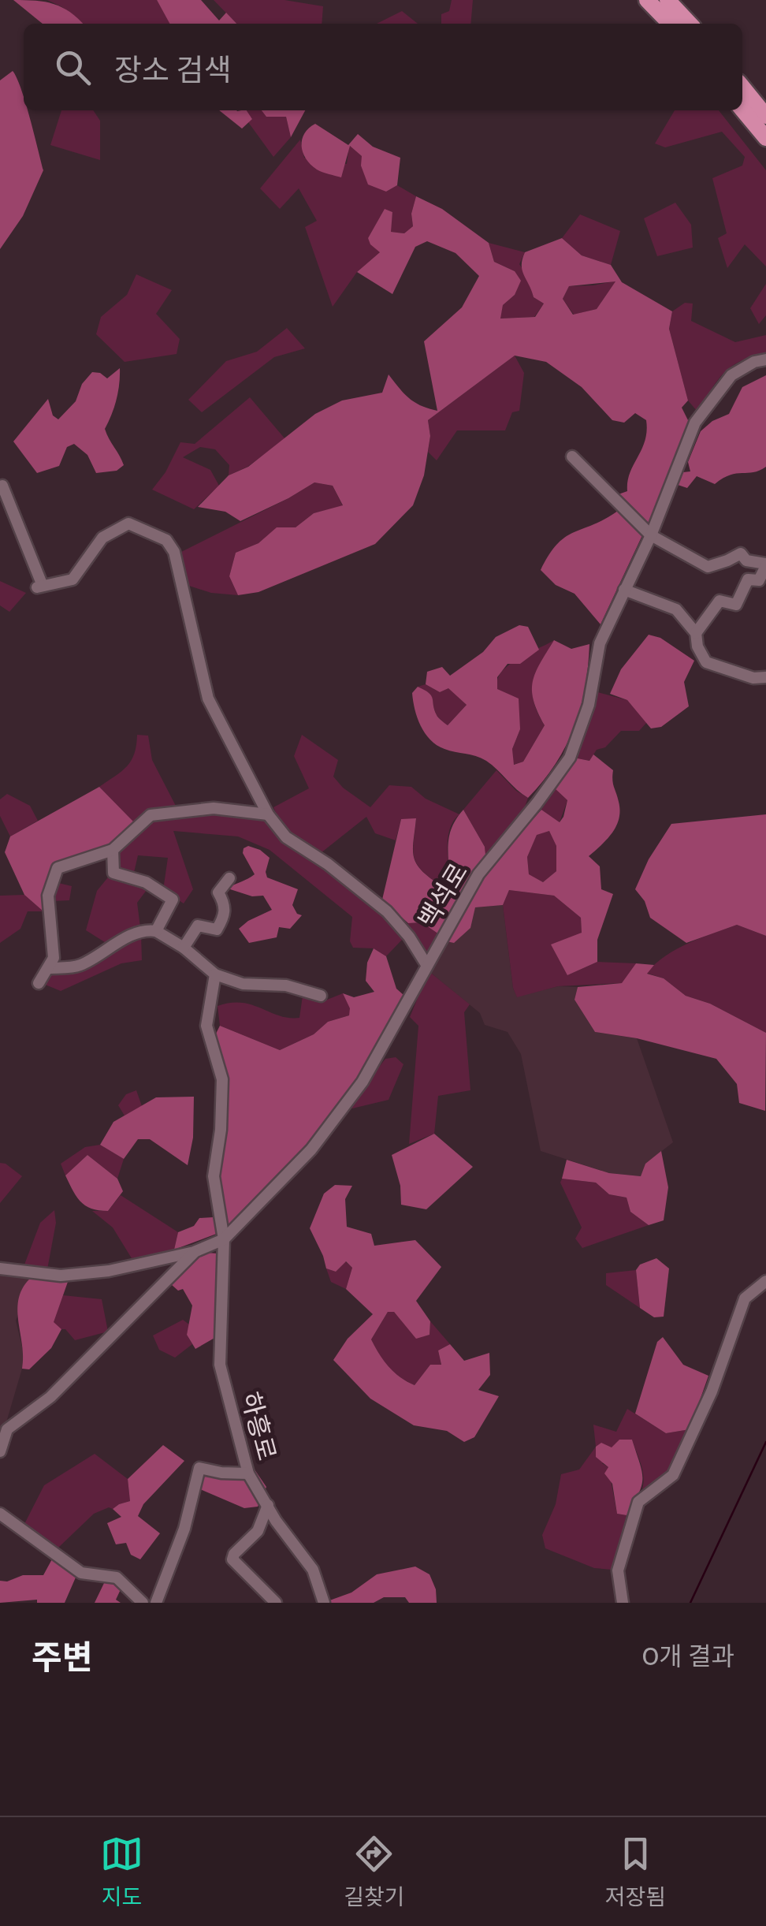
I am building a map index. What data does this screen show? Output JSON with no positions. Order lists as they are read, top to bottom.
{
  "streets": {
    "street": ["백석로", "하흥로"]
  },
  "crossings": [
    ["백석로", "하흥로"]
  ],
  "page": {
    "search": "장소 검색",
    "heading": ["주변", "0개 결과"],
    "nav": ["지도", "길찾기", "저장됨"]
  }
}
